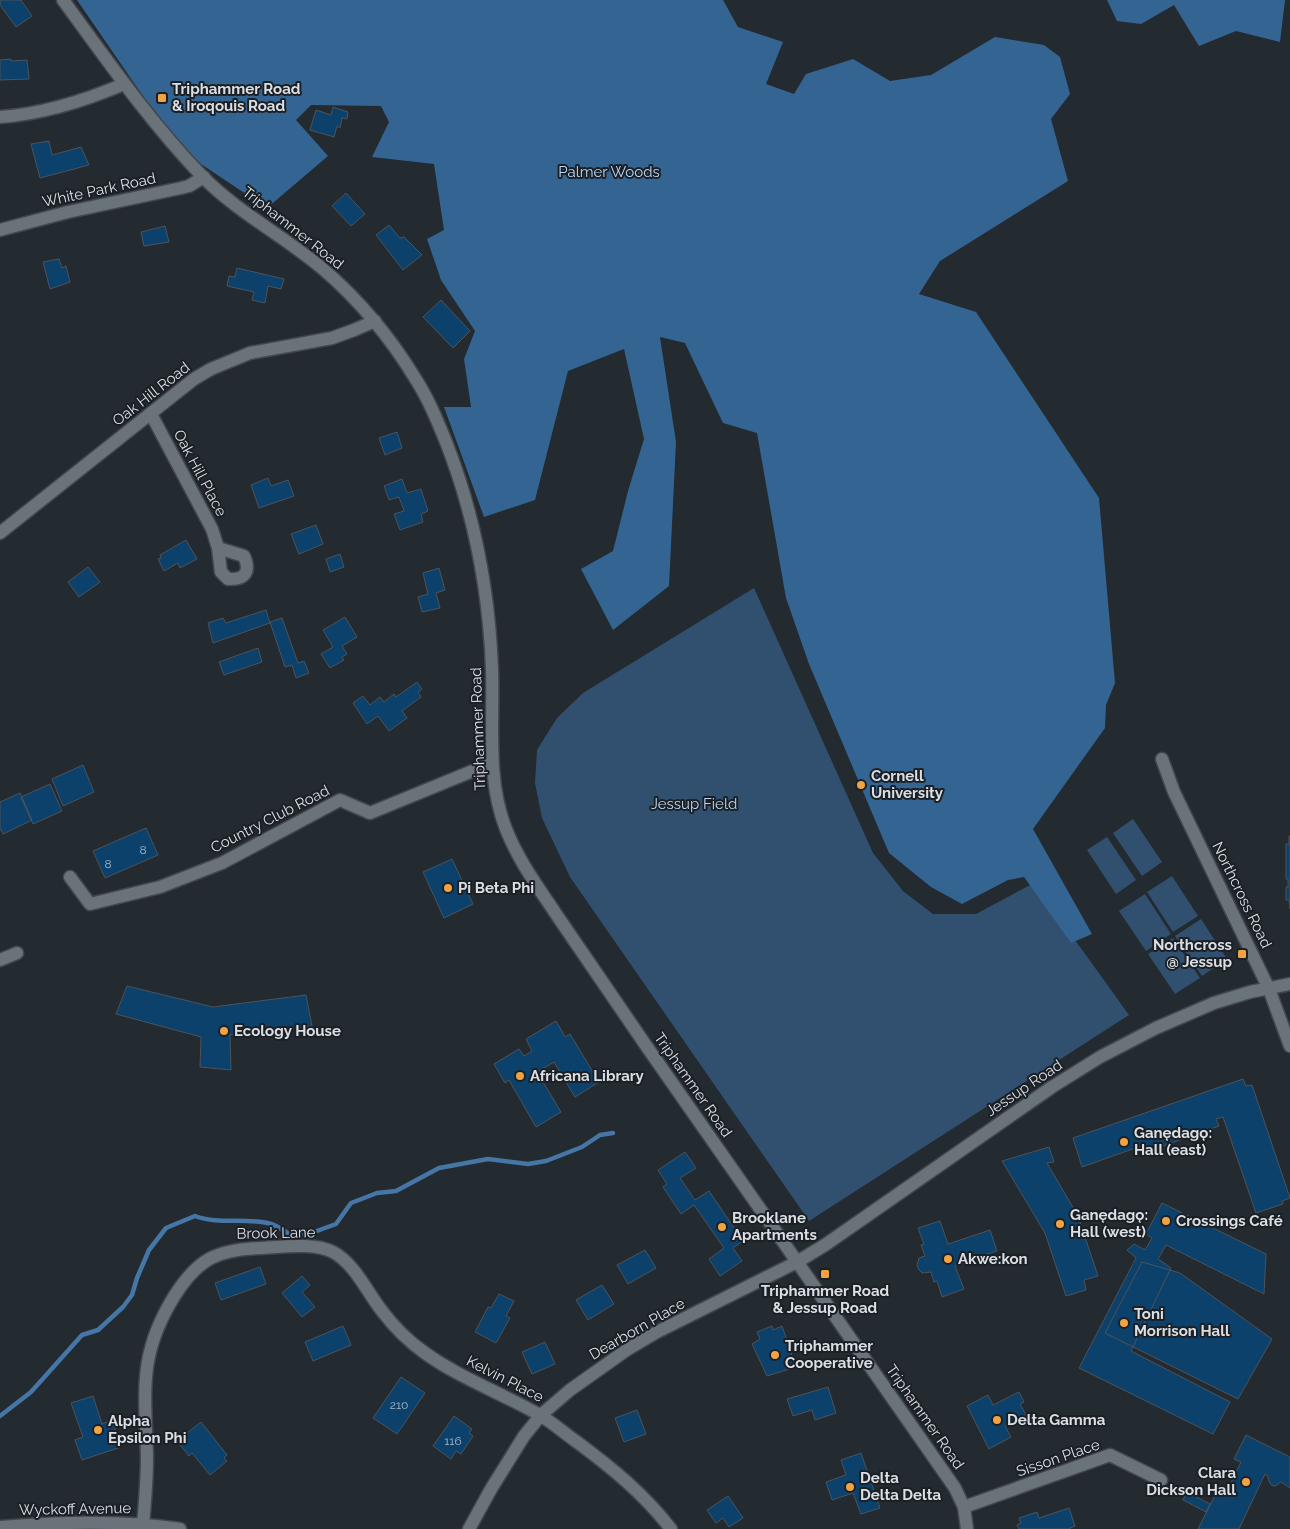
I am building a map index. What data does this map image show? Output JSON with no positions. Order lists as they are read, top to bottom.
{
  "streets": {
    "street": [
      "White Park Road",
      "Triphammer Road",
      "Oak Hill Road",
      "Oak Hill Place",
      "Country Club Road",
      "Northcross Road",
      "Jessup Road",
      "Brook Lane",
      "Dearborn Place",
      "Kelvin Place",
      "Sisson Place",
      "Wyckoff Avenue"
    ]
  },
  "crossings": [
    ["White Park Road", "Triphammer Road"],
    ["Triphammer Road", "Oak Hill Road"],
    ["Triphammer Road", "Country Club Road"],
    ["Triphammer Road", "Jessup Road"],
    ["Triphammer Road", "Dearborn Place"],
    ["Triphammer Road", "Sisson Place"],
    ["Oak Hill Road", "Oak Hill Place"],
    ["Northcross Road", "Jessup Road"],
    ["Jessup Road", "Dearborn Place"],
    ["Brook Lane", "Kelvin Place"],
    ["Brook Lane", "Wyckoff Avenue"],
    ["Dearborn Place", "Kelvin Place"]
  ],
  "parks": ["Palmer Woods", "Jessup Field"],
  "places": {
    "transit": ["Triphammer Road & Iroqouis Road", "Northcross @ Jessup", "Triphammer Road & Jessup Road"],
    "other": [
      "Cornell University",
      "Pi Beta Phi",
      "Ecology House",
      "Africana Library",
      "Ganędagǫ: Hall (east)",
      "Crossings Café",
      "Ganędagǫ: Hall (west)",
      "Brooklane Apartments",
      "Akwe:kon",
      "Toni Morrison Hall",
      "Triphammer Cooperative",
      "Delta Gamma",
      "Alpha Epsilon Phi",
      "Clara Dickson Hall",
      "Delta Delta Delta"
    ]
  },
  "house_numbers": [
    "8",
    "8",
    "210",
    "116"
  ]
}
